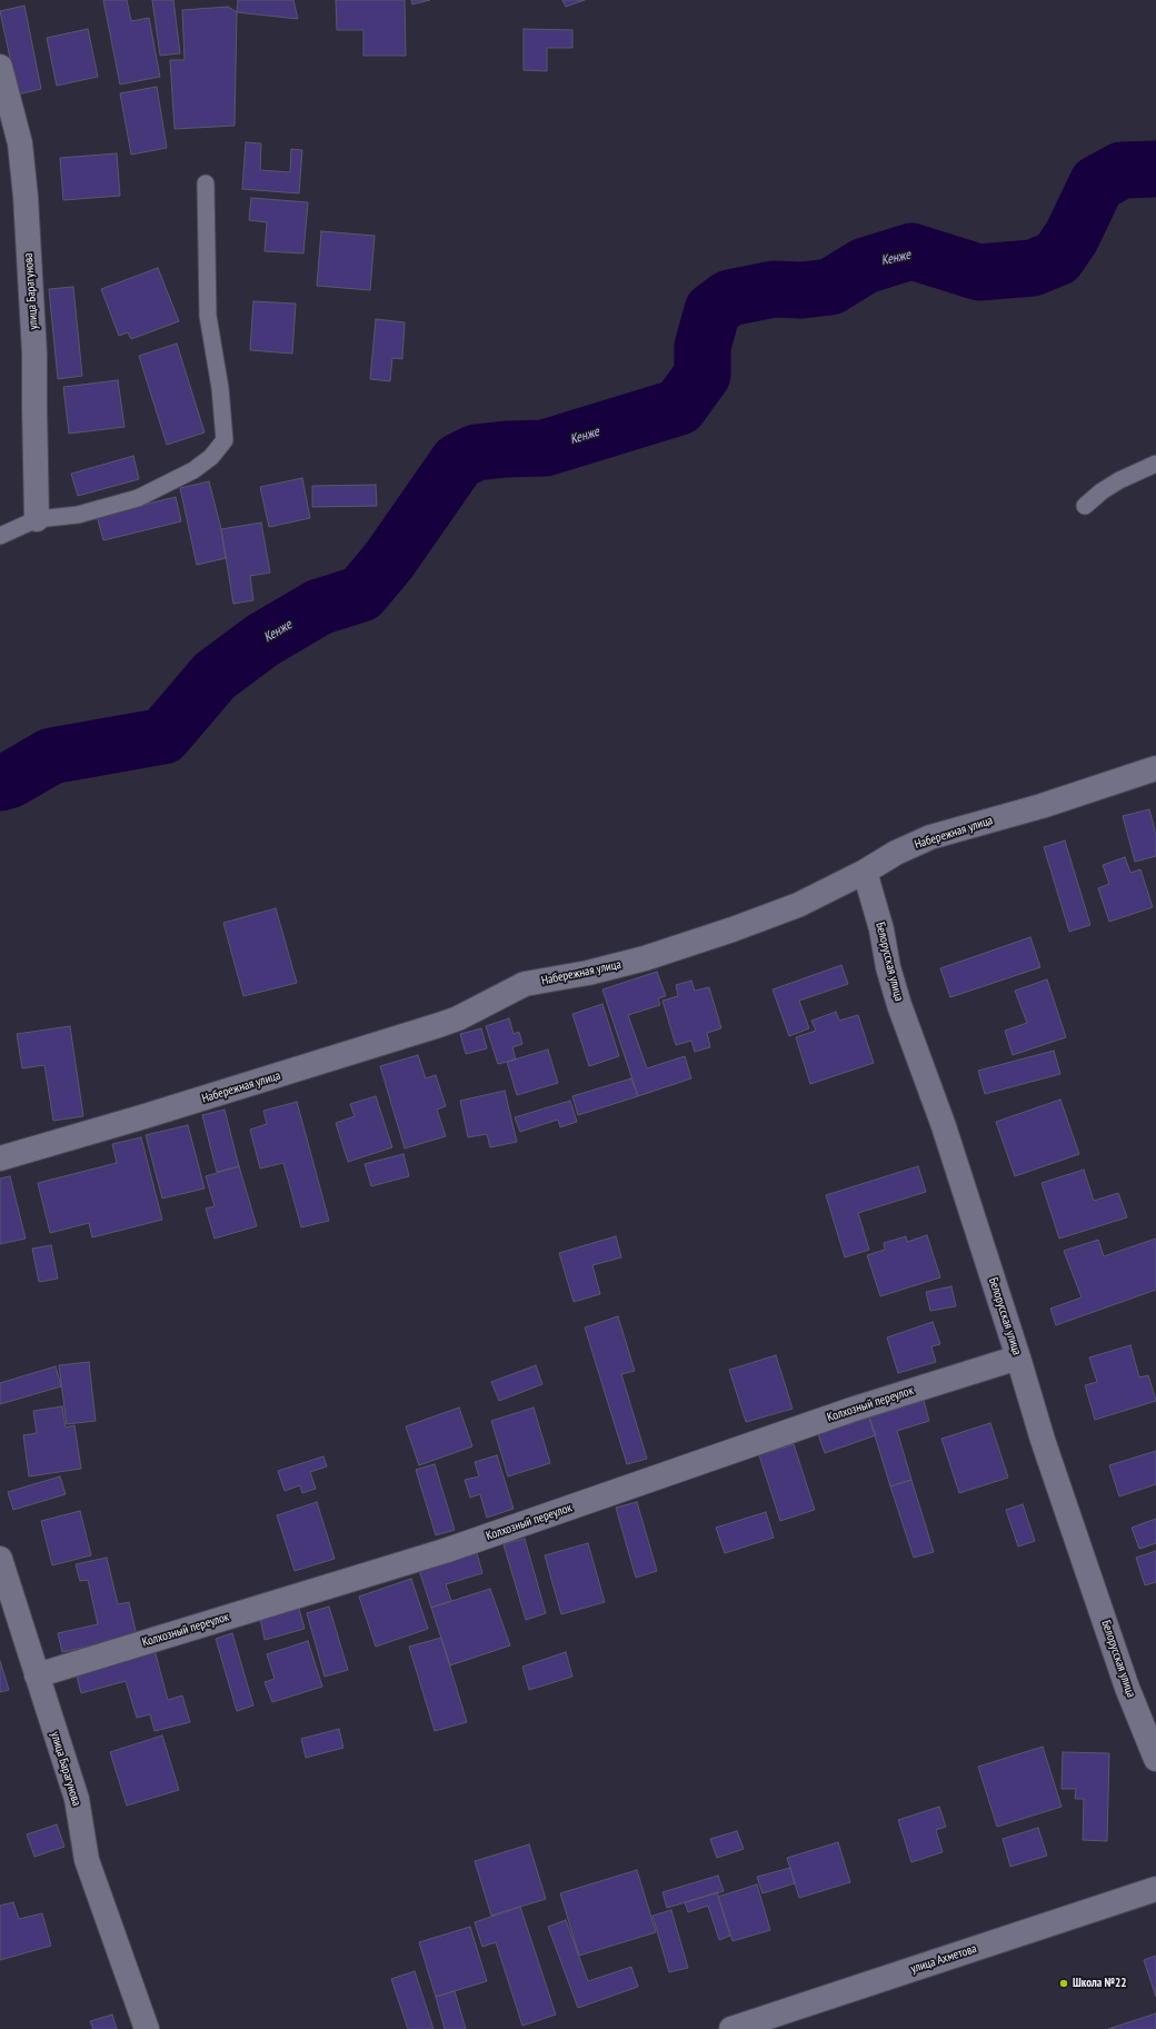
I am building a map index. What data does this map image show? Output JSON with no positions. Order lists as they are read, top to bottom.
{
  "streets": {
    "street": [
      "улица Барагунова",
      "Набережная улица",
      "Белорусская улица",
      "Колхозный переулок",
      "улица Ахметова"
    ]
  },
  "crossings": [
    ["улица Барагунова", "Колхозный переулок"],
    ["Набережная улица", "Белорусская улица"],
    ["Белорусская улица", "Колхозный переулок"]
  ],
  "water": ["Кенже"],
  "places": ["Школа №22"]
}
